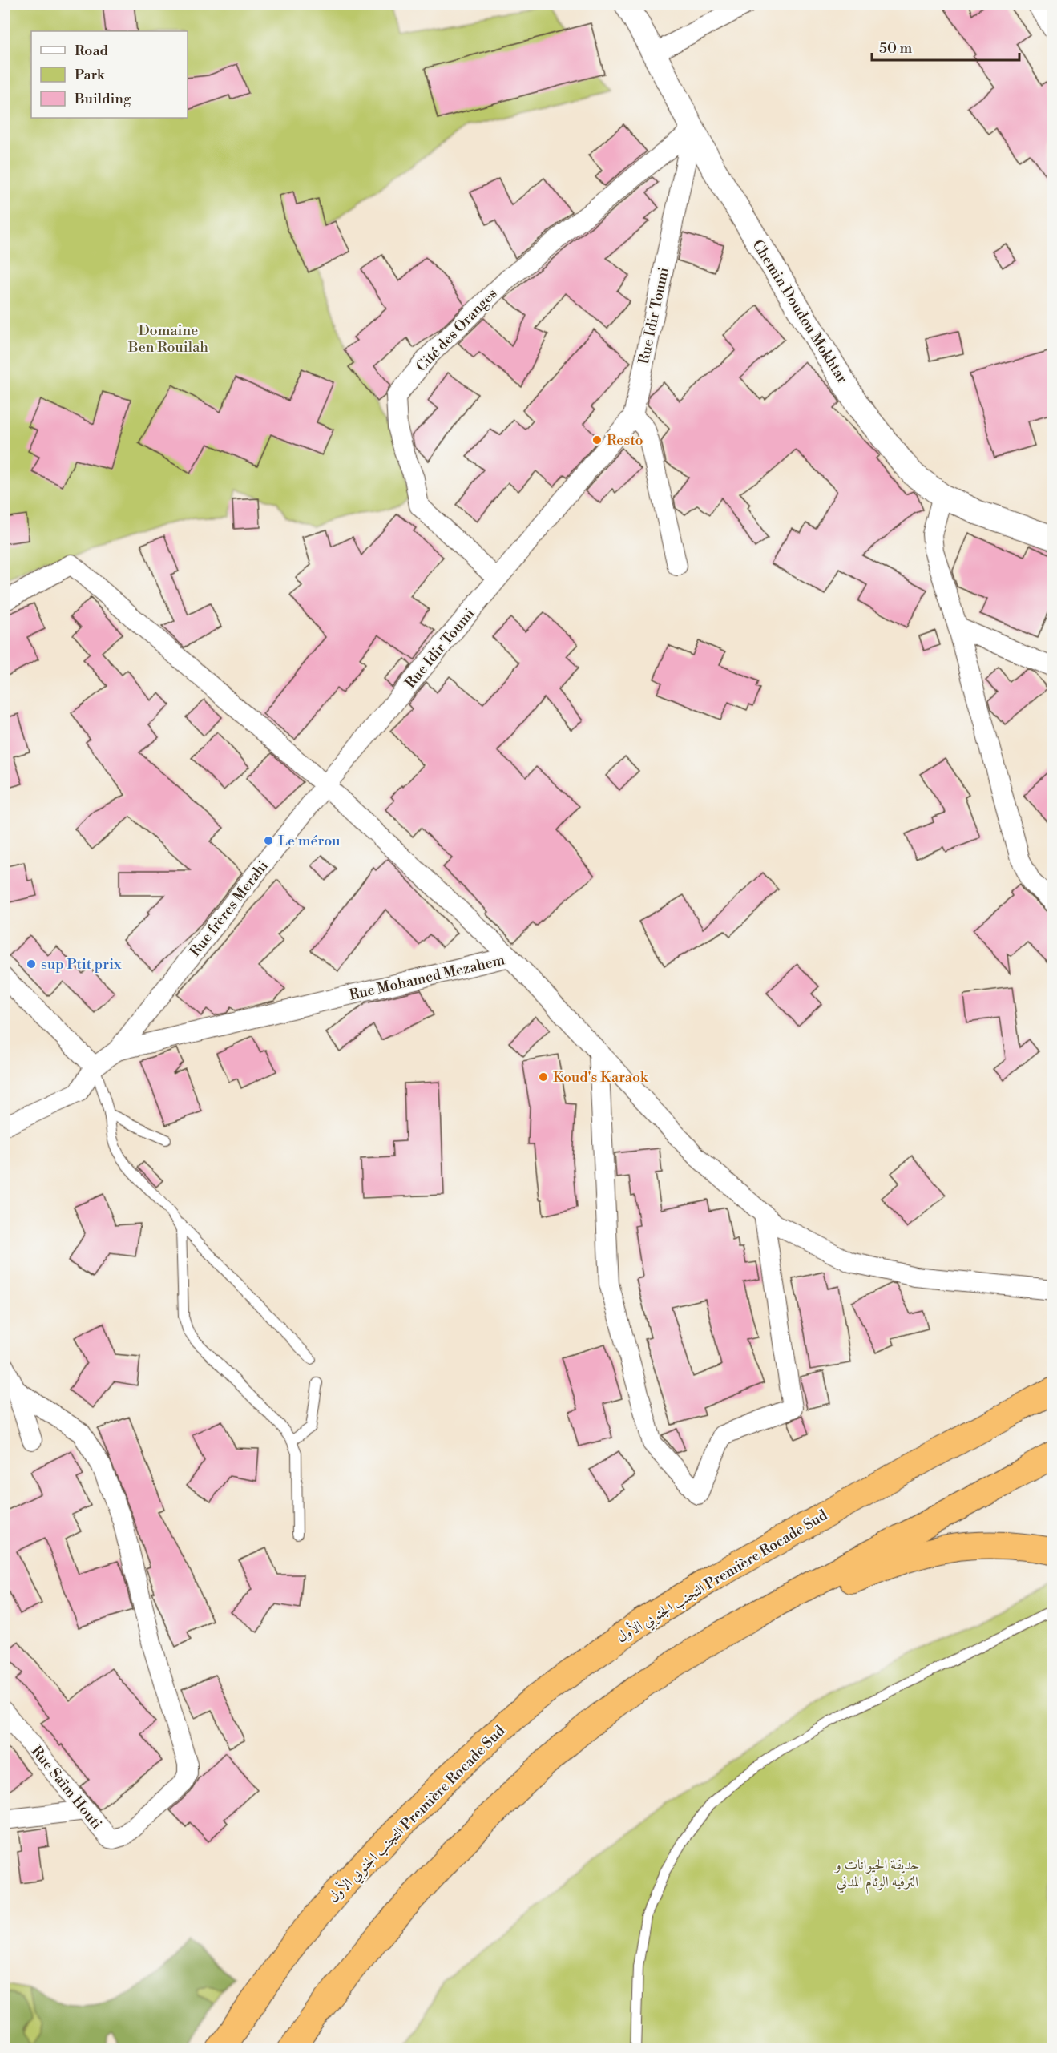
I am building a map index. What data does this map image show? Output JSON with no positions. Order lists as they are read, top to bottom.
{
  "streets": {
    "highway": ["التجنب الجنوبي الأول Première Rocade Sud"],
    "street": [
      "Chemin Doudou Mokhtar",
      "Rue Idir Toumi",
      "Cité des Oranges",
      "Rue frères Merahi",
      "Rue Mohamed Mezahem",
      "Rue Saïm Houti"
    ]
  },
  "crossings": [
    ["Chemin Doudou Mokhtar", "Rue Idir Toumi"],
    ["Chemin Doudou Mokhtar", "Cité des Oranges"],
    ["Rue Idir Toumi", "Cité des Oranges"],
    ["Rue Idir Toumi", "Rue frères Merahi"],
    ["Rue frères Merahi", "Rue Mohamed Mezahem"]
  ],
  "parks": ["Domaine Ben Rouilah", "حديقة الحيوانات و الترفيه الوئام المدني"],
  "places": [
    "Resto",
    "Le mérou",
    "sup Ptit prix",
    "Koud's Karaok"
  ],
  "legend": ["Road", "Park", "Building"],
  "scale_bar": "50 m"
}
